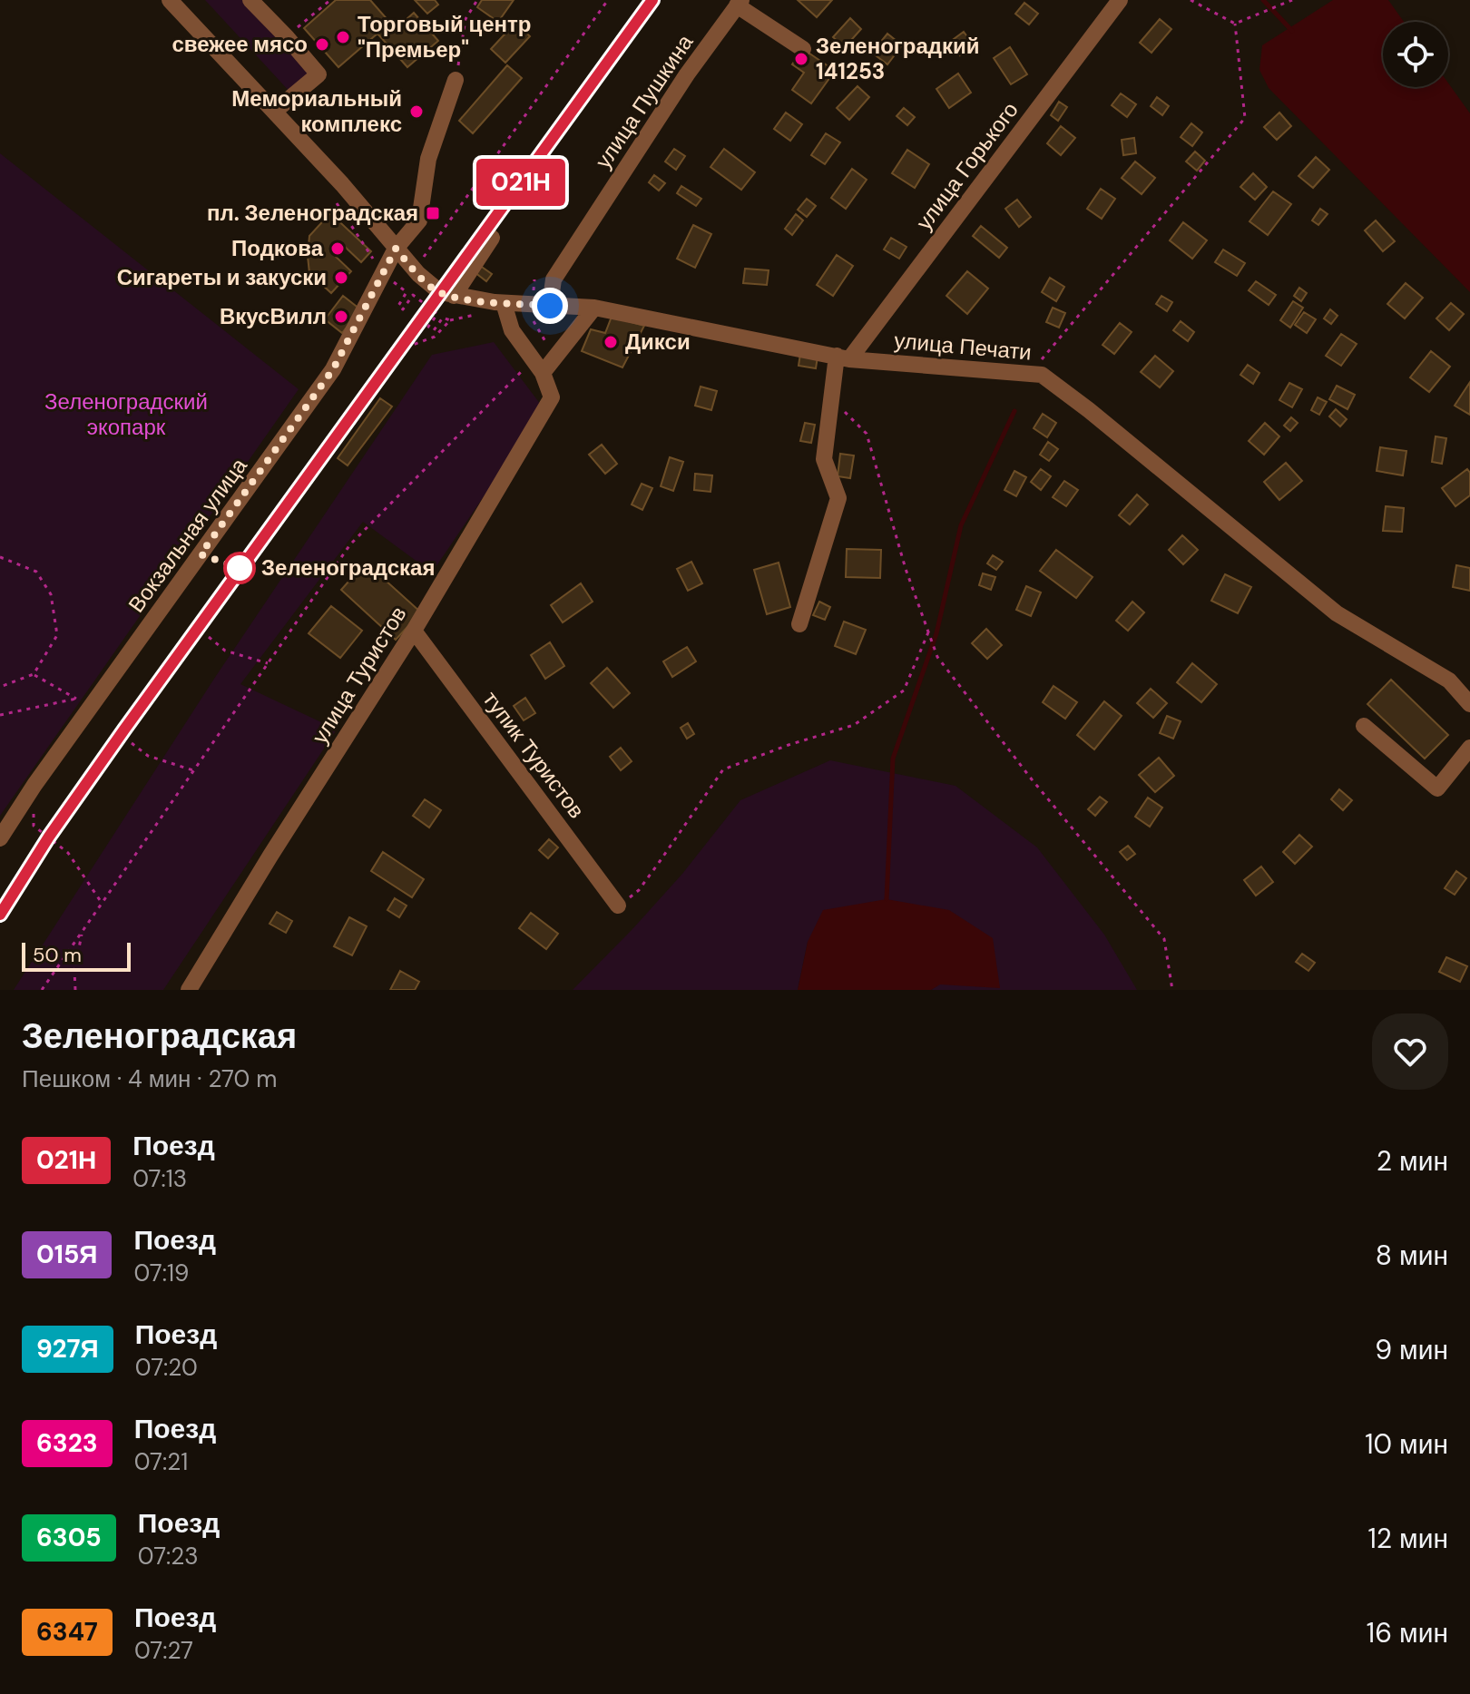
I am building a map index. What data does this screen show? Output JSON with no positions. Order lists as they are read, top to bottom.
{
  "streets": {
    "street": [
      "улица Пушкина",
      "улица Горького",
      "улица Печати",
      "Вокзальная улица",
      "улица Туристов",
      "тупик Туристов"
    ]
  },
  "crossings": [
    ["улица Пушкина", "улица Печати"],
    ["улица Горького", "улица Печати"],
    ["улица Печати", "Вокзальная улица"],
    ["улица Печати", "улица Туристов"],
    ["улица Туристов", "тупик Туристов"]
  ],
  "parks": ["Зеленоградский экопарк"],
  "places": {
    "other": [
      "Торговый центр \"Премьер\"",
      "свежее мясо",
      "Зеленоградкий 141253",
      "Мемориальный комплекс",
      "Подкова",
      "Сигареты и закуски",
      "ВкусВилл",
      "Дикси",
      "Зеленоградская"
    ],
    "transit": ["пл. Зеленоградская"]
  },
  "scale_bar": "50 m",
  "page": {
    "on_map": "021Н",
    "scale": "50 m",
    "heading": ["Зеленоградская", "Пешком · 4 мин · 270 m"],
    "list": [
      {
        "mark": "021Н",
        "name": "Поезд",
        "note": "07:13",
        "value": "2 мин"
      },
      {
        "mark": "015Я",
        "name": "Поезд",
        "note": "07:19",
        "value": "8 мин"
      },
      {
        "mark": "927Я",
        "name": "Поезд",
        "note": "07:20",
        "value": "9 мин"
      },
      {
        "mark": "6323",
        "name": "Поезд",
        "note": "07:21",
        "value": "10 мин"
      },
      {
        "mark": "6305",
        "name": "Поезд",
        "note": "07:23",
        "value": "12 мин"
      },
      {
        "mark": "6347",
        "name": "Поезд",
        "note": "07:27",
        "value": "16 мин"
      }
    ]
  }
}
